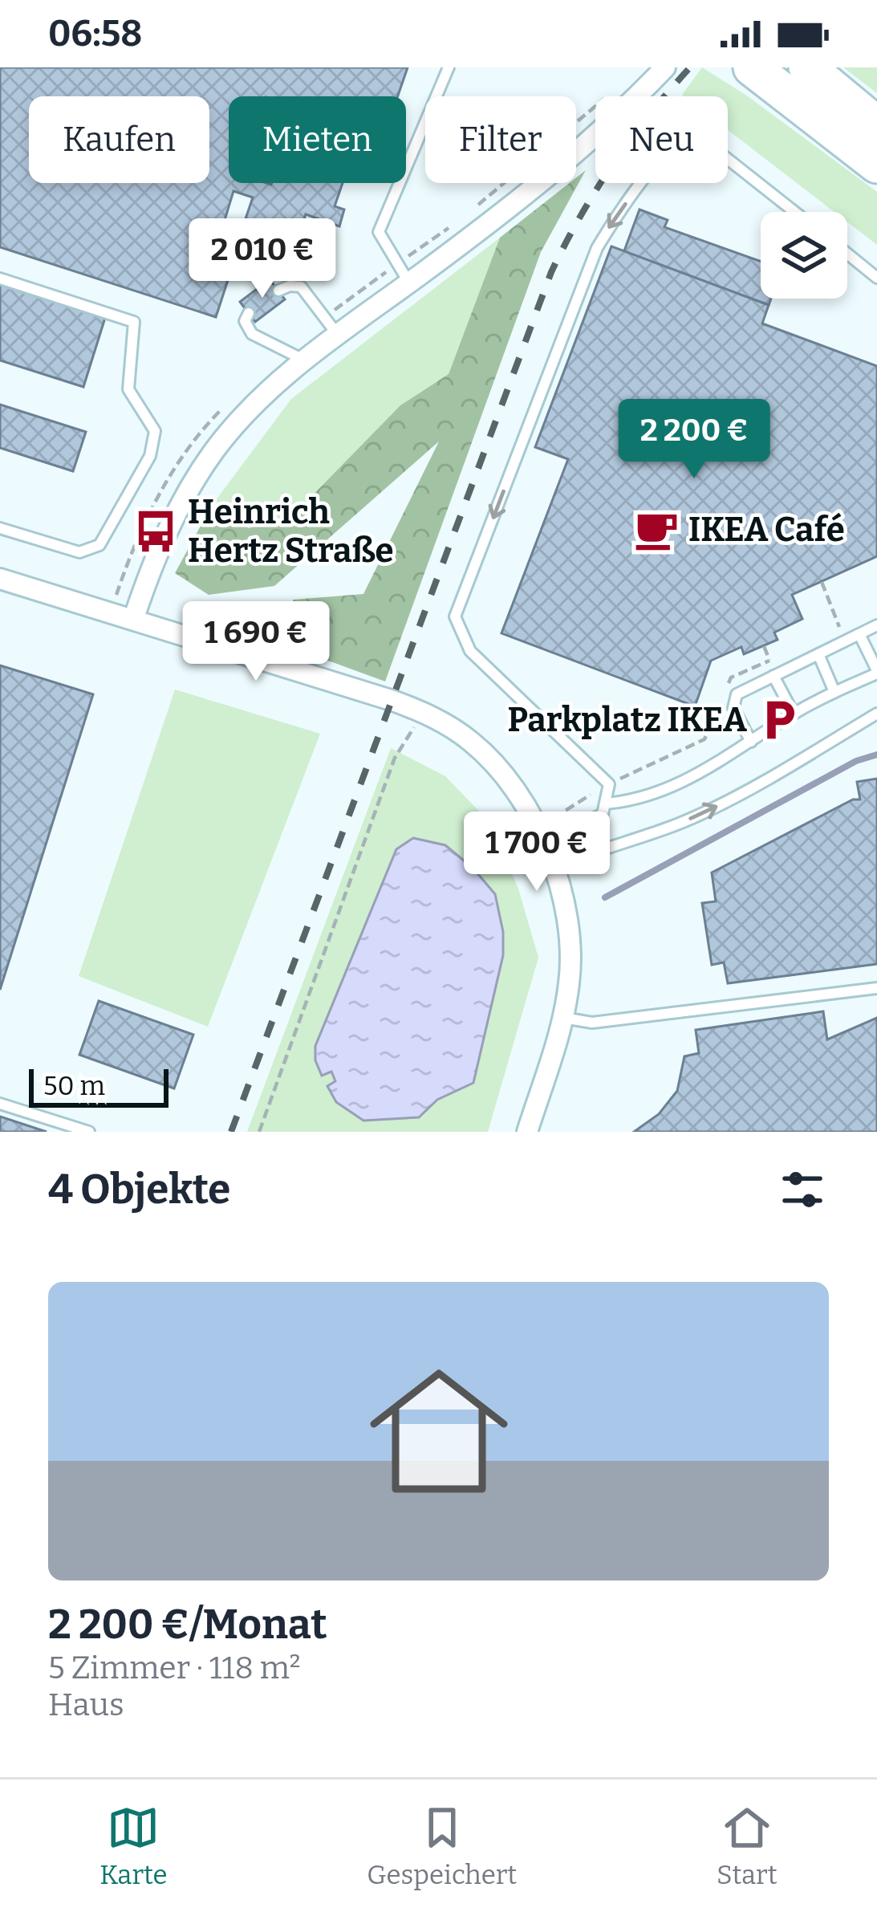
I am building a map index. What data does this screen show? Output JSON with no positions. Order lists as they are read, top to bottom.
{
  "places": {
    "cafe": ["IKEA Café"],
    "bus stop": ["Heinrich Hertz Straße"],
    "parking": ["Parkplatz IKEA"]
  },
  "scale_bar": "50 m",
  "page": {
    "status": "06:58",
    "chip": [
      "Kaufen",
      "Mieten",
      "Filter",
      "Neu"
    ],
    "price": [
      "2 010 €",
      "2 200 €",
      "1 690 €",
      "1 700 €"
    ],
    "scale": "50 m",
    "heading": "4 Objekte",
    "list": [
      {
        "name": "2 200 €/Monat",
        "note": "5 Zimmer · 118 m² · Haus"
      }
    ],
    "tabs": ["Karte", "Gespeichert", "Start"]
  }
}
